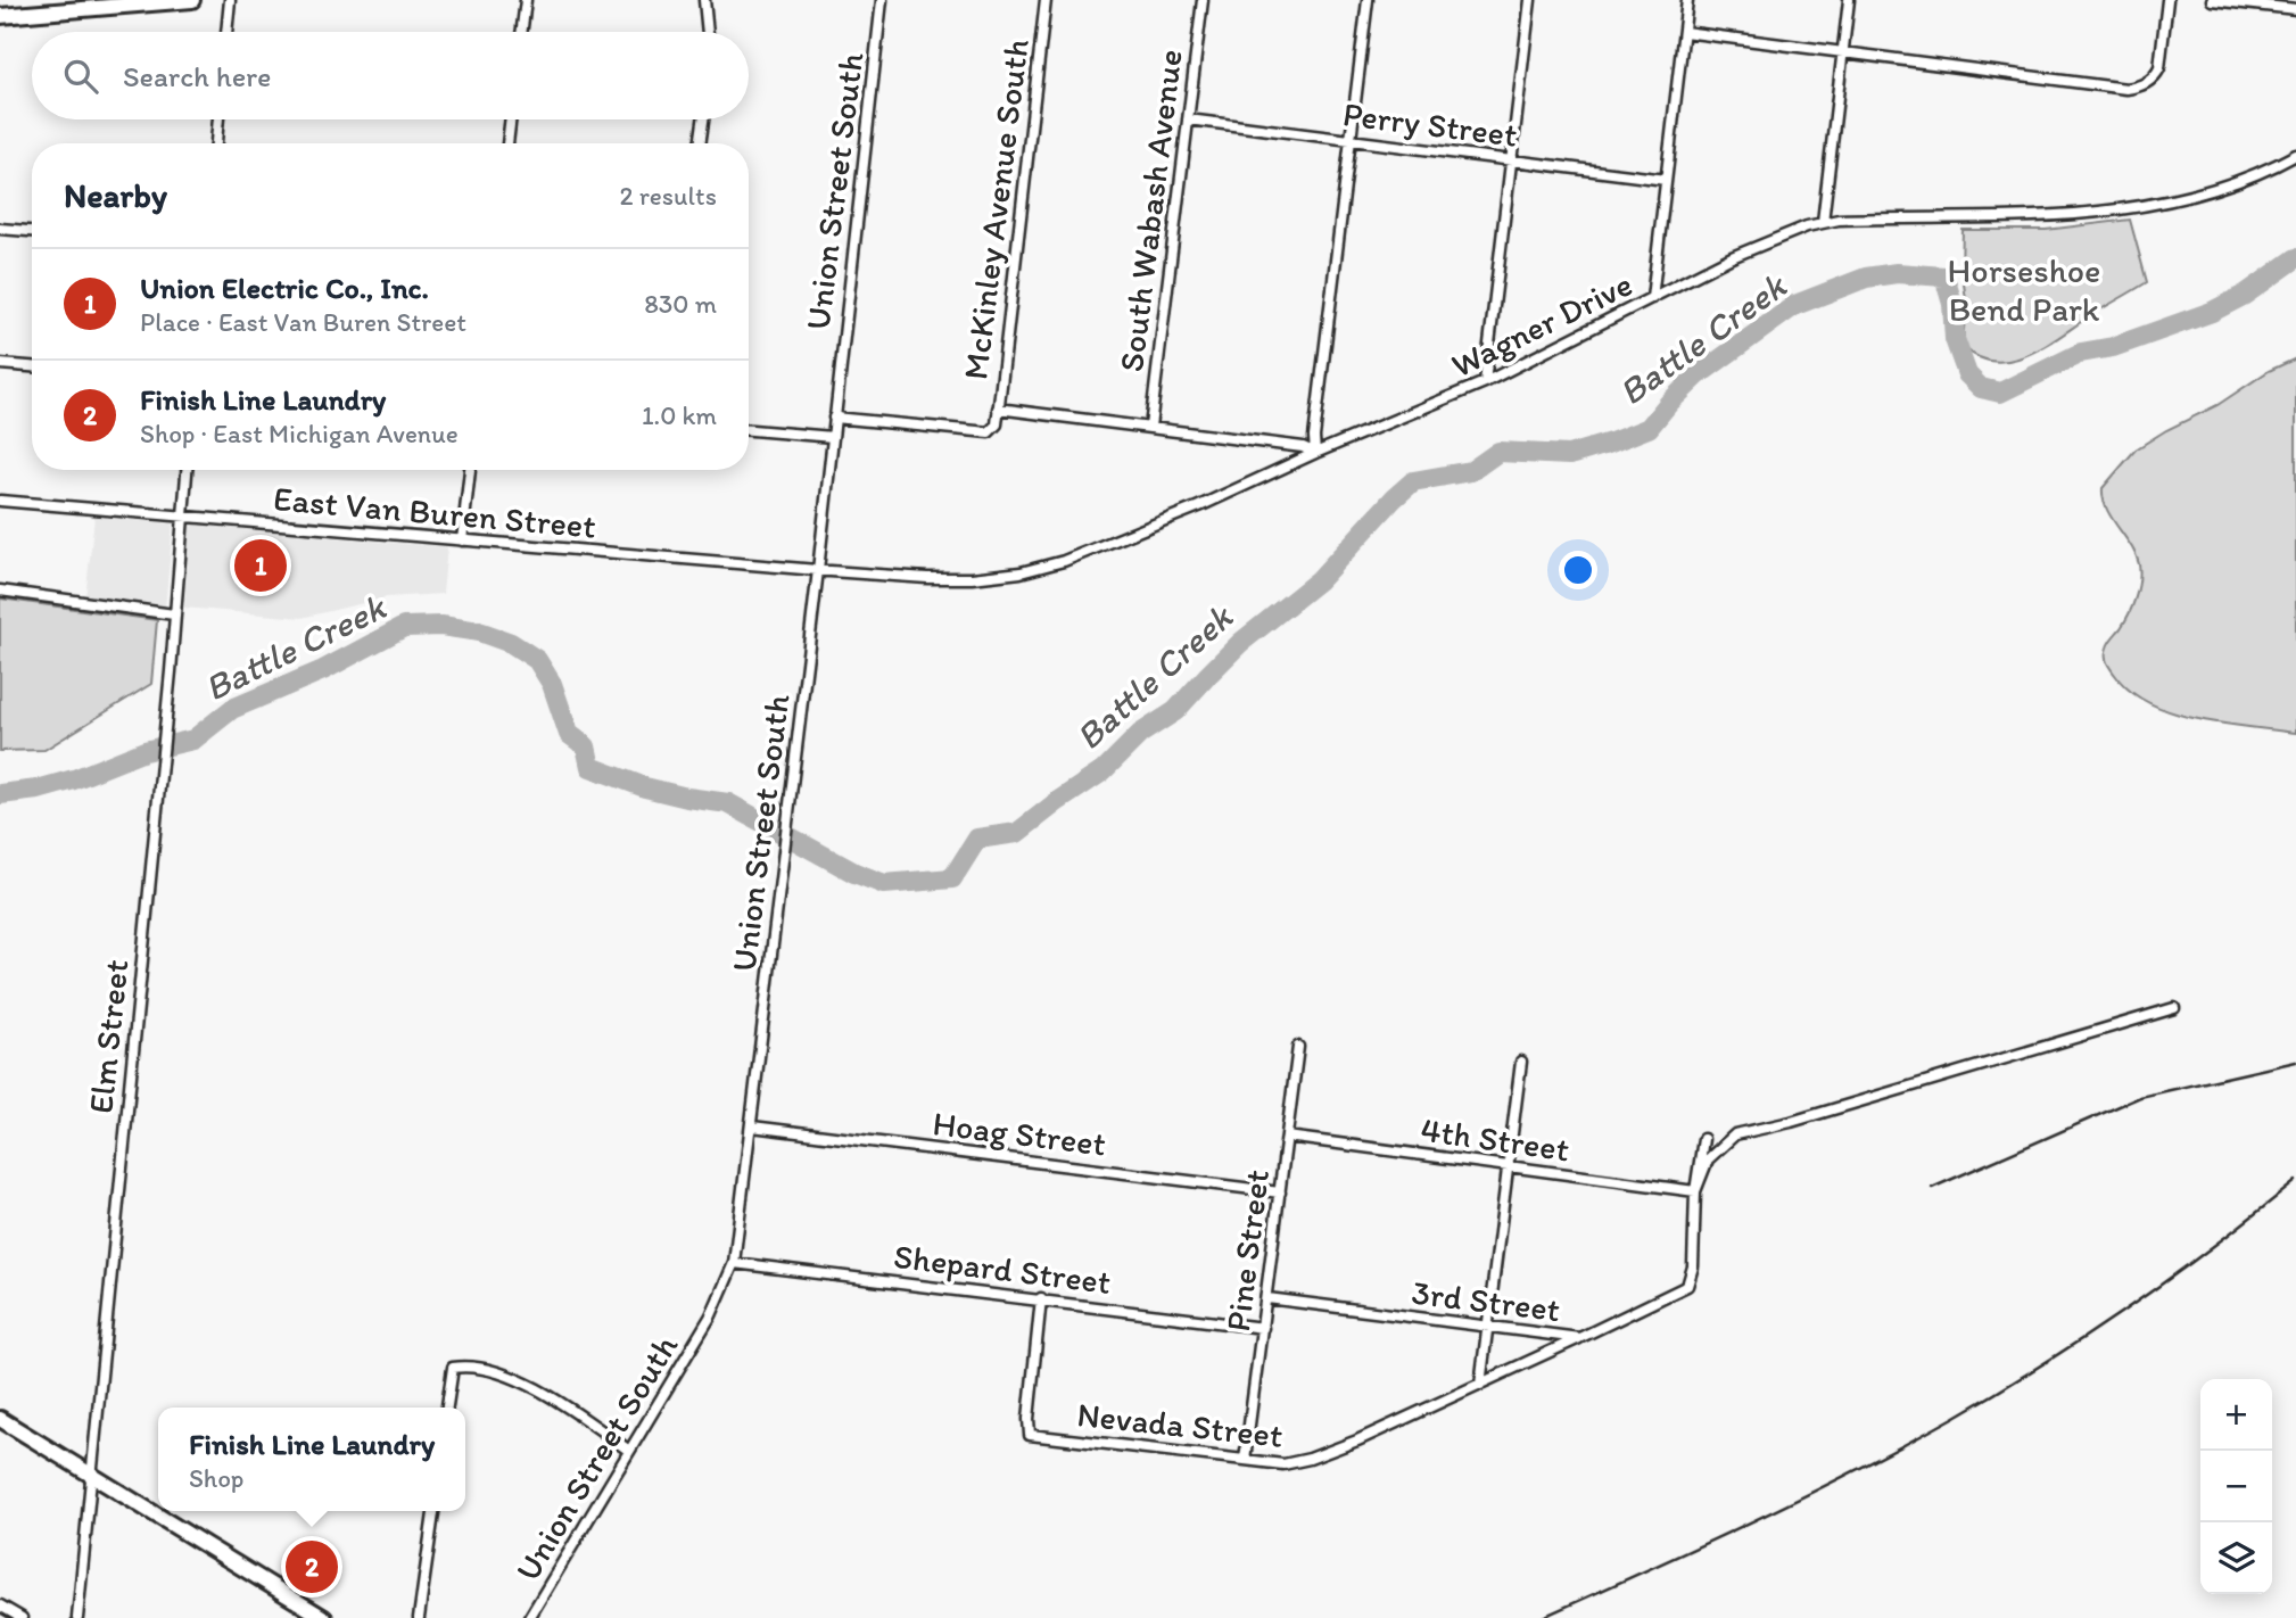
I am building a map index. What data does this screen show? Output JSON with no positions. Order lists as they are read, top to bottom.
{
  "streets": {
    "street": [
      "Perry Street",
      "Union Street South",
      "McKinley Avenue South",
      "South Wabash Avenue",
      "Wagner Drive",
      "East Van Buren Street",
      "Elm Street",
      "Hoag Street",
      "4th Street",
      "Pine Street",
      "Shepard Street",
      "3rd Street",
      "Nevada Street"
    ]
  },
  "crossings": [
    ["Perry Street", "South Wabash Avenue"],
    ["Union Street South", "McKinley Avenue South"],
    ["Union Street South", "Wagner Drive"],
    ["Union Street South", "East Van Buren Street"],
    ["Union Street South", "Hoag Street"],
    ["Union Street South", "Shepard Street"],
    ["Wagner Drive", "East Van Buren Street"],
    ["East Van Buren Street", "Elm Street"],
    ["Hoag Street", "Pine Street"],
    ["4th Street", "Pine Street"],
    ["4th Street", "3rd Street"],
    ["Pine Street", "Shepard Street"],
    ["Pine Street", "3rd Street"],
    ["Pine Street", "Nevada Street"],
    ["Shepard Street", "Nevada Street"],
    ["3rd Street", "Nevada Street"]
  ],
  "water": ["Battle Creek"],
  "parks": ["Horseshoe Bend Park"],
  "page": {
    "search": "Search here",
    "heading": ["Nearby", "2 results"],
    "list": [
      {
        "mark": "1",
        "name": "Union Electric Co., Inc.",
        "note": "Place · East Van Buren Street",
        "value": "830 m"
      },
      {
        "mark": "2",
        "name": "Finish Line Laundry",
        "note": "Shop · East Michigan Avenue",
        "value": "1.0 km"
      }
    ],
    "pins": ["1", "2"],
    "map_buttons": ["+", "−"],
    "popup": ["Finish Line Laundry", "Shop"]
  }
}
